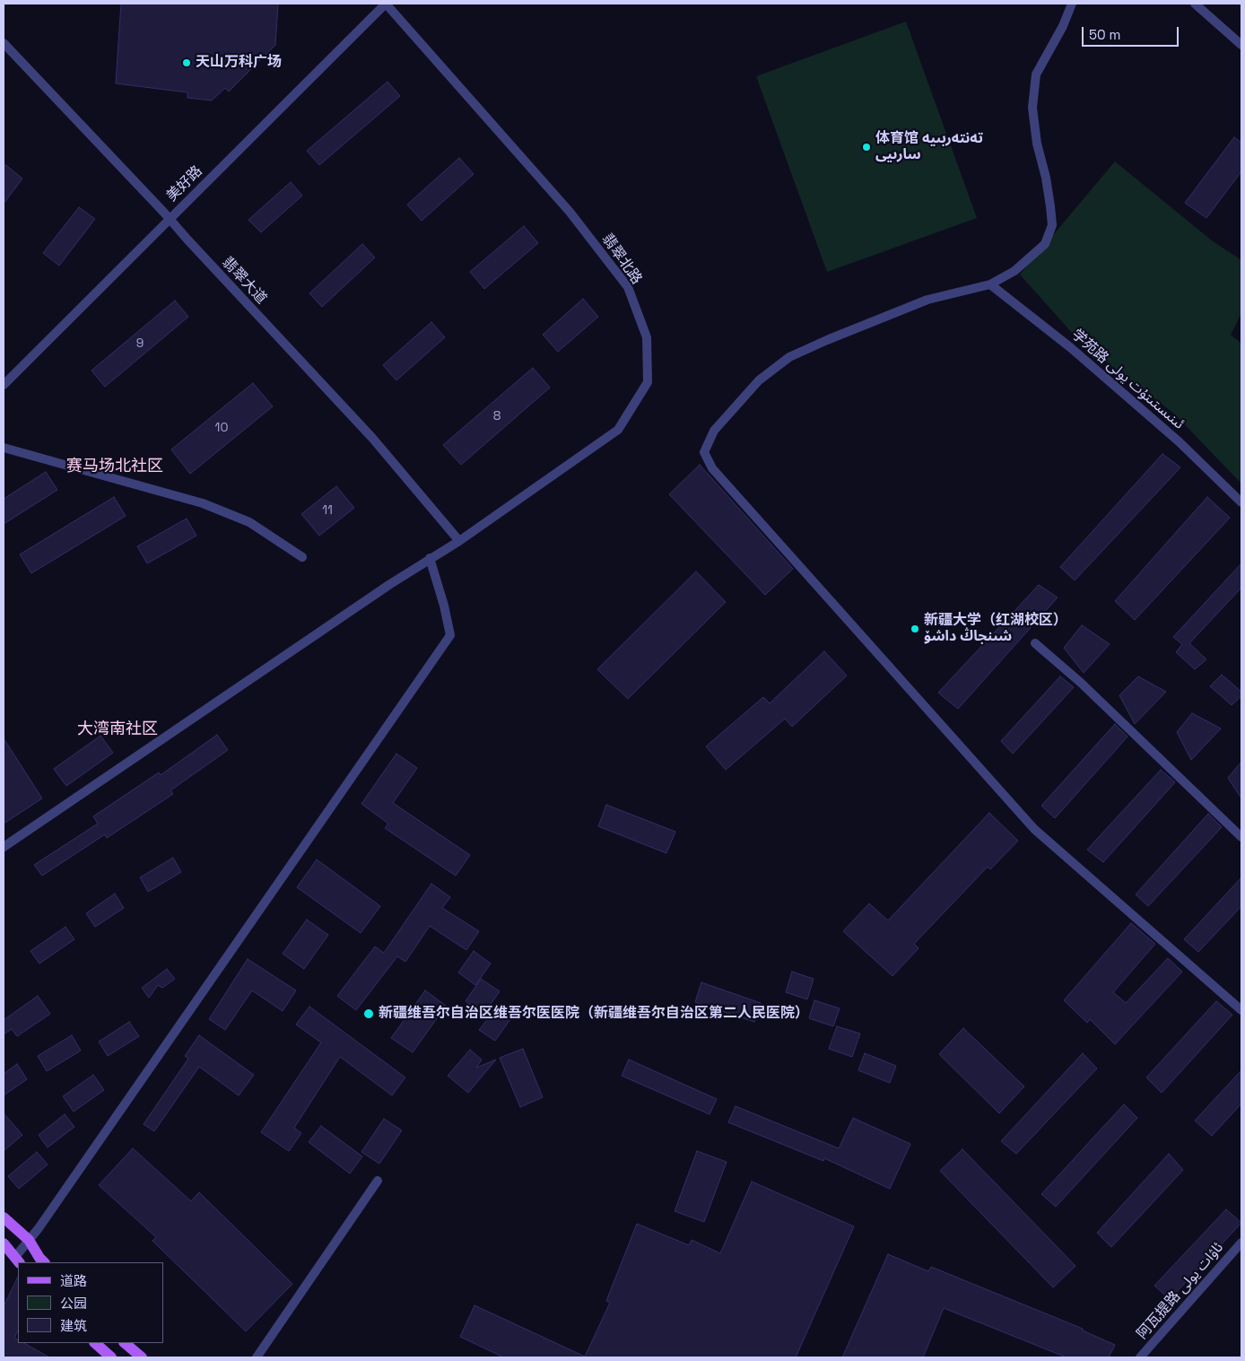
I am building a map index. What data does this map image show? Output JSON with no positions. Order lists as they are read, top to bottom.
{
  "streets": {
    "street": [
      "美好路",
      "翡翠北路",
      "翡翠大道",
      "学苑路 ئىنىستىتۇت يولى",
      "阿瓦提路 ئاۋات يولى"
    ]
  },
  "crossings": [
    ["美好路", "翡翠北路"],
    ["美好路", "翡翠大道"],
    ["翡翠北路", "翡翠大道"]
  ],
  "districts": ["赛马场北社区", "大湾南社区"],
  "places": [
    "天山万科广场",
    "体育馆 تەنتەربىيە سارىيى",
    "新疆大学（红湖校区） شىنجاڭ داشۆ",
    "新疆维吾尔自治区维吾尔医医院（新疆维吾尔自治区第二人民医院）"
  ],
  "house_numbers": [
    "9",
    "8",
    "10",
    "11"
  ],
  "legend": ["道路", "公园", "建筑"],
  "scale_bar": "50 m"
}
